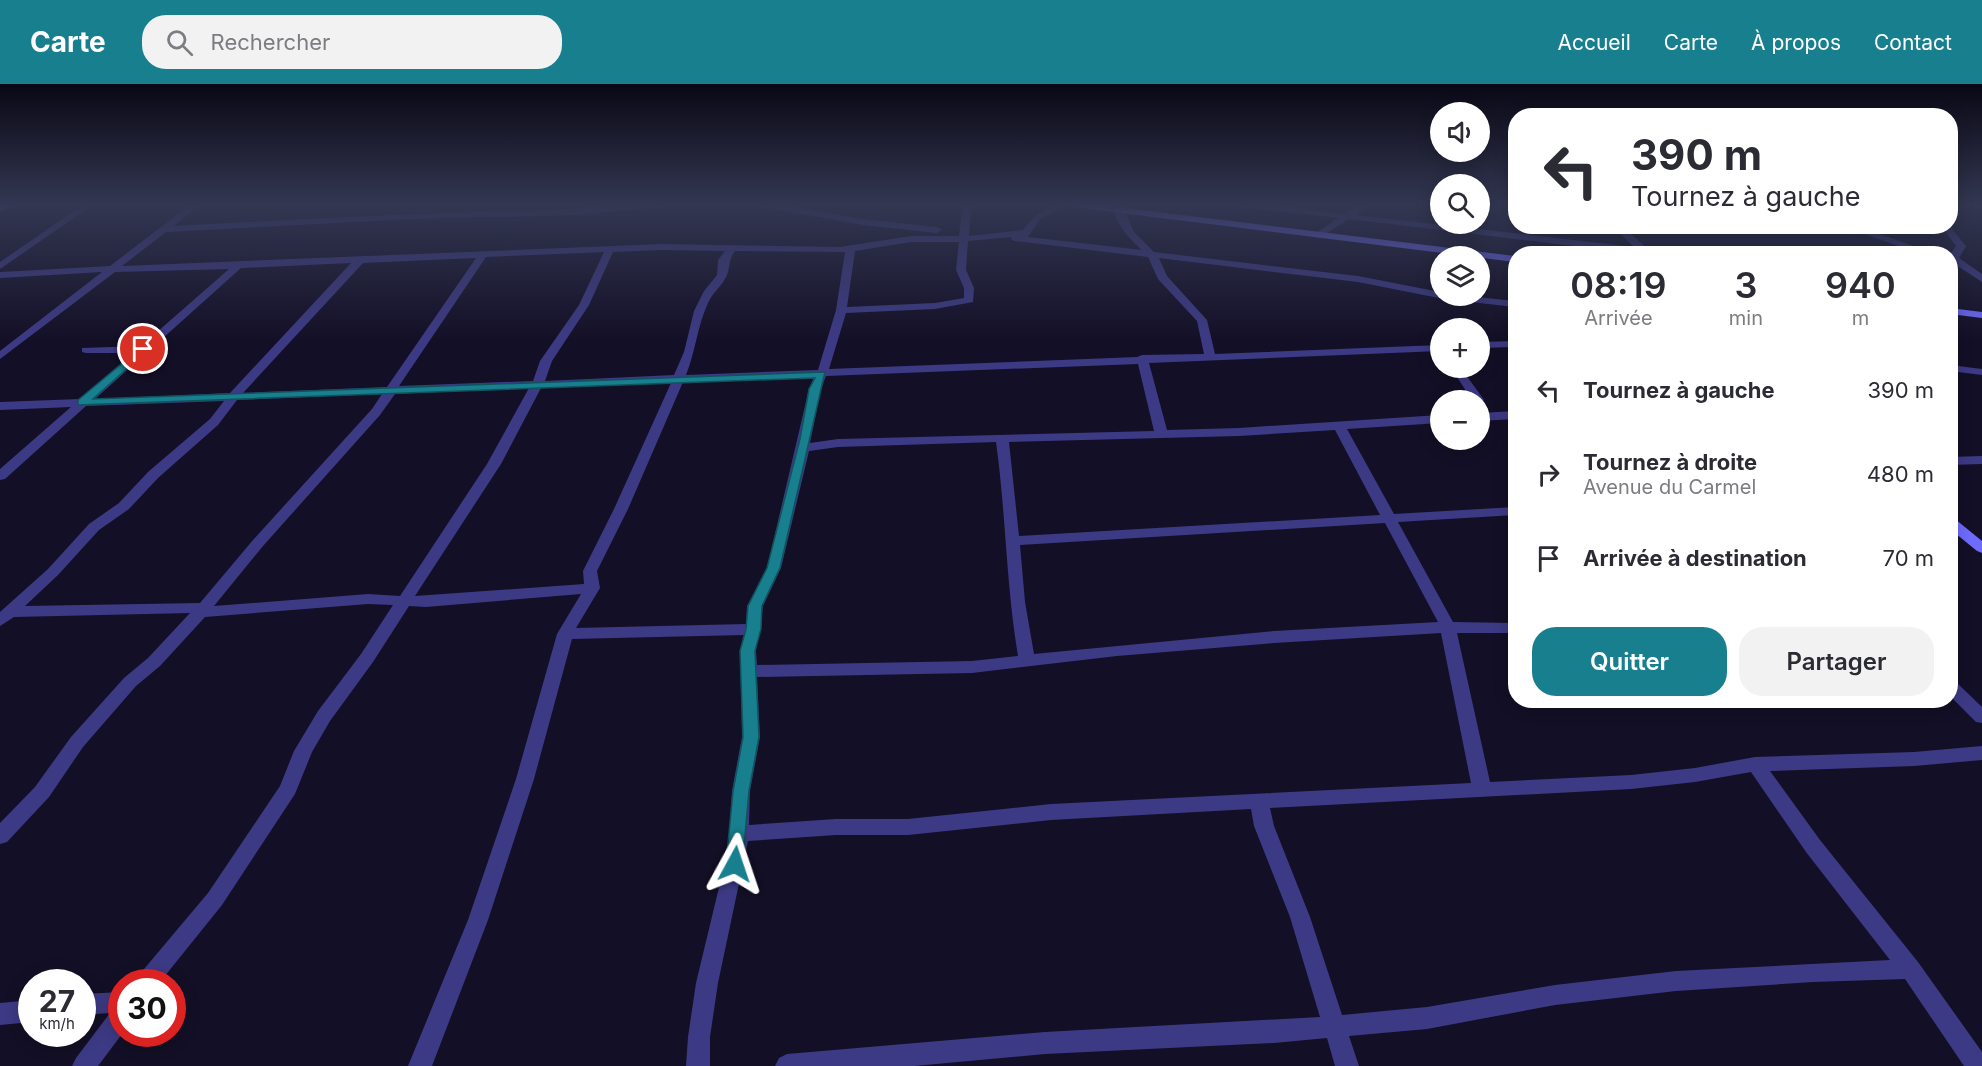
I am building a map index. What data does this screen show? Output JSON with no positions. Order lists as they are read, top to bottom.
{
  "page": {
    "header": "Carte",
    "search": "Rechercher",
    "nav": [
      "Accueil",
      "Carte",
      "À propos",
      "Contact"
    ],
    "map_buttons": ["+", "−"],
    "turn": ["390 m", "Tournez à gauche"],
    "eta": [
      "08:19",
      "Arrivée",
      "3",
      "min",
      "940",
      "m"
    ],
    "list": [
      {
        "name": "Tournez à gauche",
        "value": "390 m"
      },
      {
        "name": "Tournez à droite",
        "note": "Avenue du Carmel",
        "value": "480 m"
      },
      {
        "name": "Arrivée à destination",
        "value": "70 m"
      }
    ],
    "buttons": ["Quitter", "Partager"],
    "speed": "27 km/h",
    "limit": "30"
  }
}
